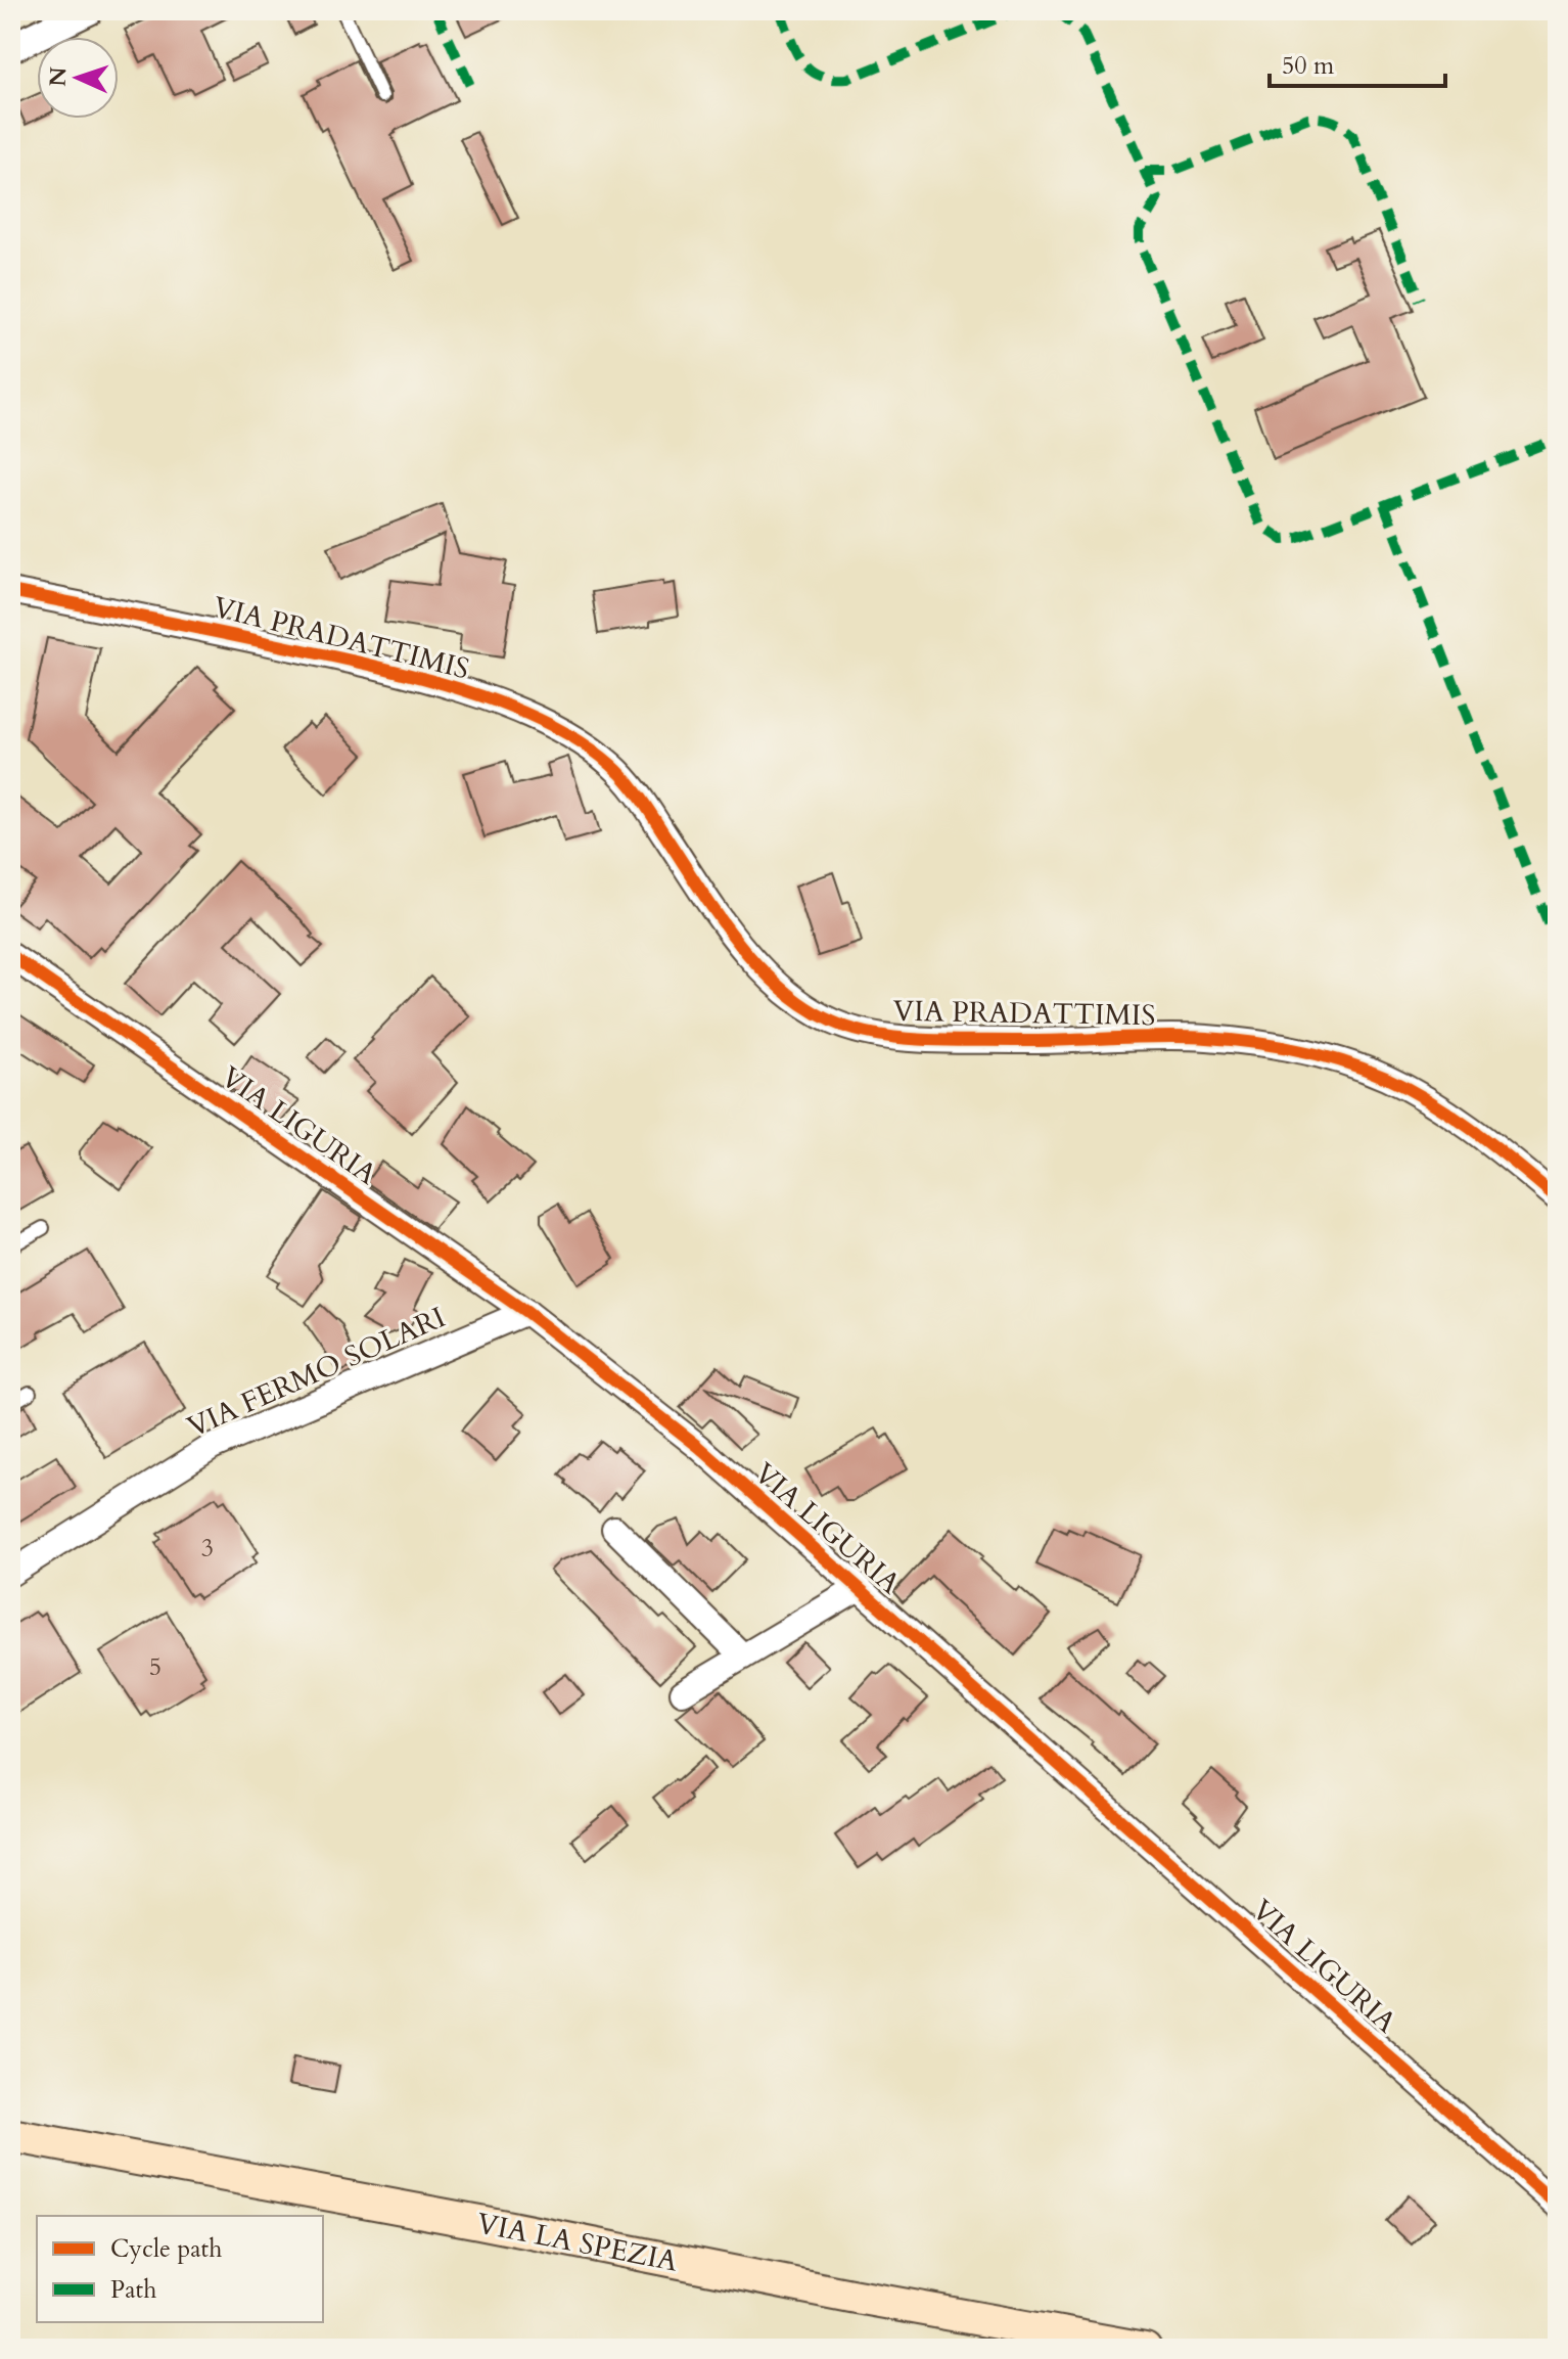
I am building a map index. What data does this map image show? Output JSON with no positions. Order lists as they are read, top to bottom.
{
  "streets": {
    "main road": ["VIA LA SPEZIA"],
    "street": ["VIA PRADATTIMIS", "VIA LIGURIA", "VIA FERMO SOLARI"]
  },
  "crossings": [
    ["VIA LIGURIA", "VIA FERMO SOLARI"]
  ],
  "house_numbers": ["3", "5"],
  "legend": ["Cycle path", "Path"],
  "scale_bar": "50 m",
  "north": "left"
}
